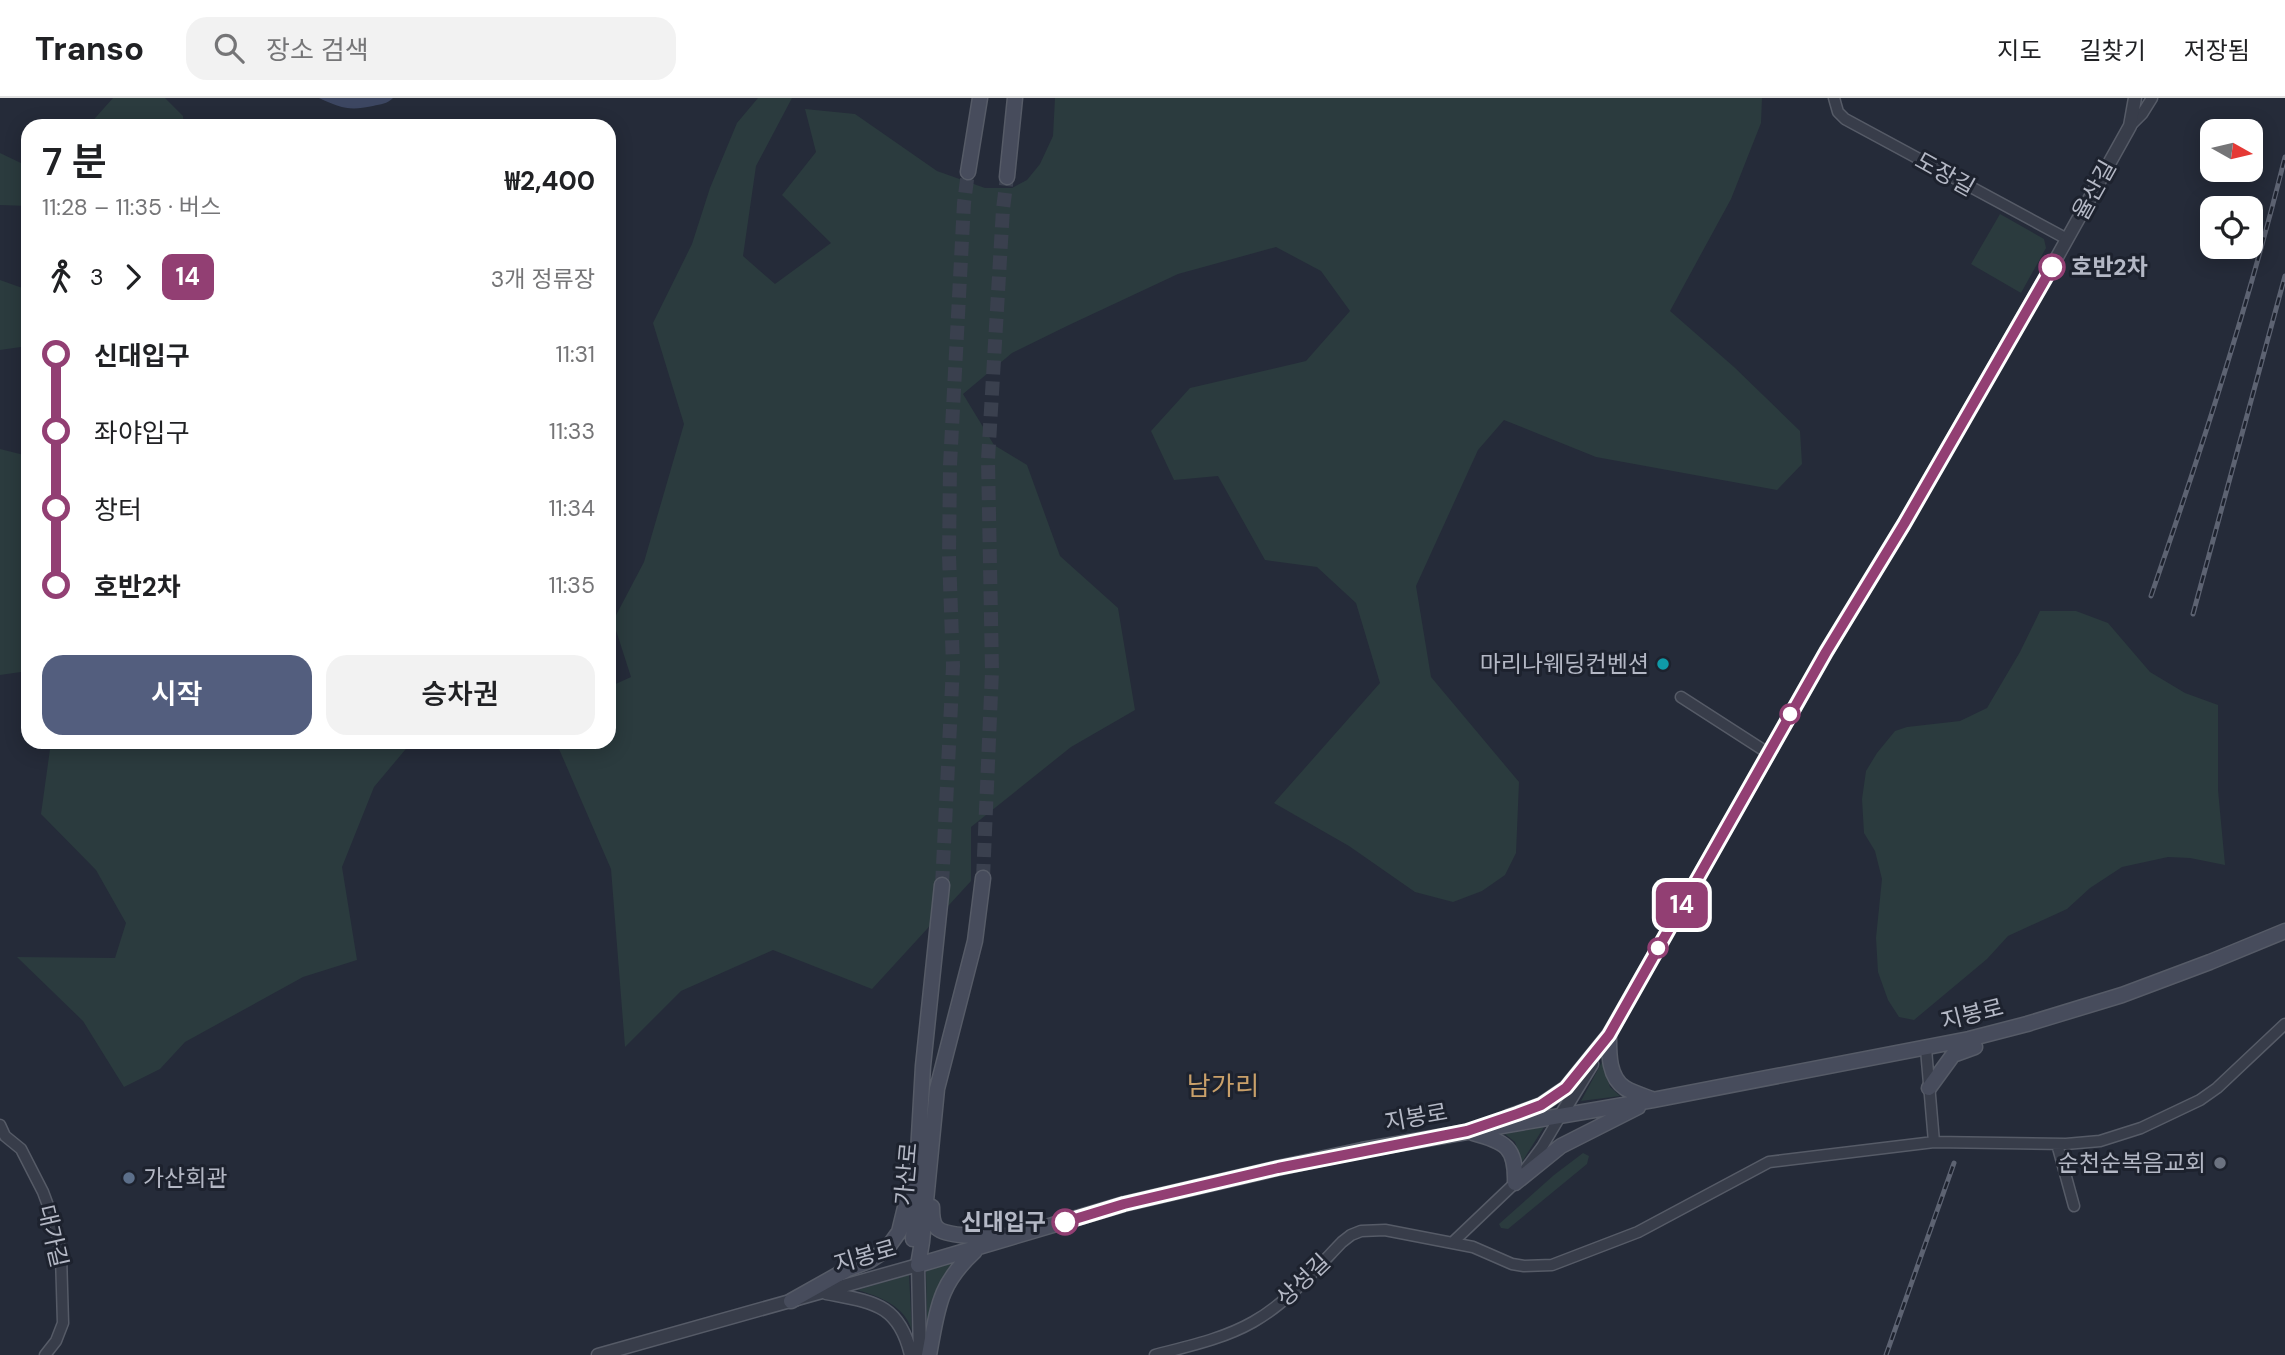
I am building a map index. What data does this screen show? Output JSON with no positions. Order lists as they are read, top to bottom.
{
  "streets": {
    "main road": ["지봉로", "가산로"],
    "street": [
      "도장길",
      "율산길",
      "대가길",
      "상성길"
    ]
  },
  "crossings": [
    ["도장길", "율산길"],
    ["율산길", "지봉로"],
    ["지봉로", "가산로"]
  ],
  "districts": ["남가리"],
  "places": [
    "호반2차",
    "마리나웨딩컨벤션",
    "순천순복음교회",
    "가산회관",
    "신대입구"
  ],
  "lines": ["bus line 14"],
  "north": "right",
  "page": {
    "header": "Transo",
    "search": "장소 검색",
    "nav": ["지도", "길찾기", "저장됨"],
    "on_map": "14",
    "heading": ["7 분", "11:28 – 11:35 · 버스", "₩2,400"],
    "legs": ["3", "14", "3개 정류장"],
    "list": [
      {
        "name": "신대입구",
        "value": "11:31"
      },
      {
        "name": "좌야입구",
        "value": "11:33"
      },
      {
        "name": "창터",
        "value": "11:34"
      },
      {
        "name": "호반2차",
        "value": "11:35"
      }
    ],
    "buttons": ["시작", "승차권"]
  }
}
